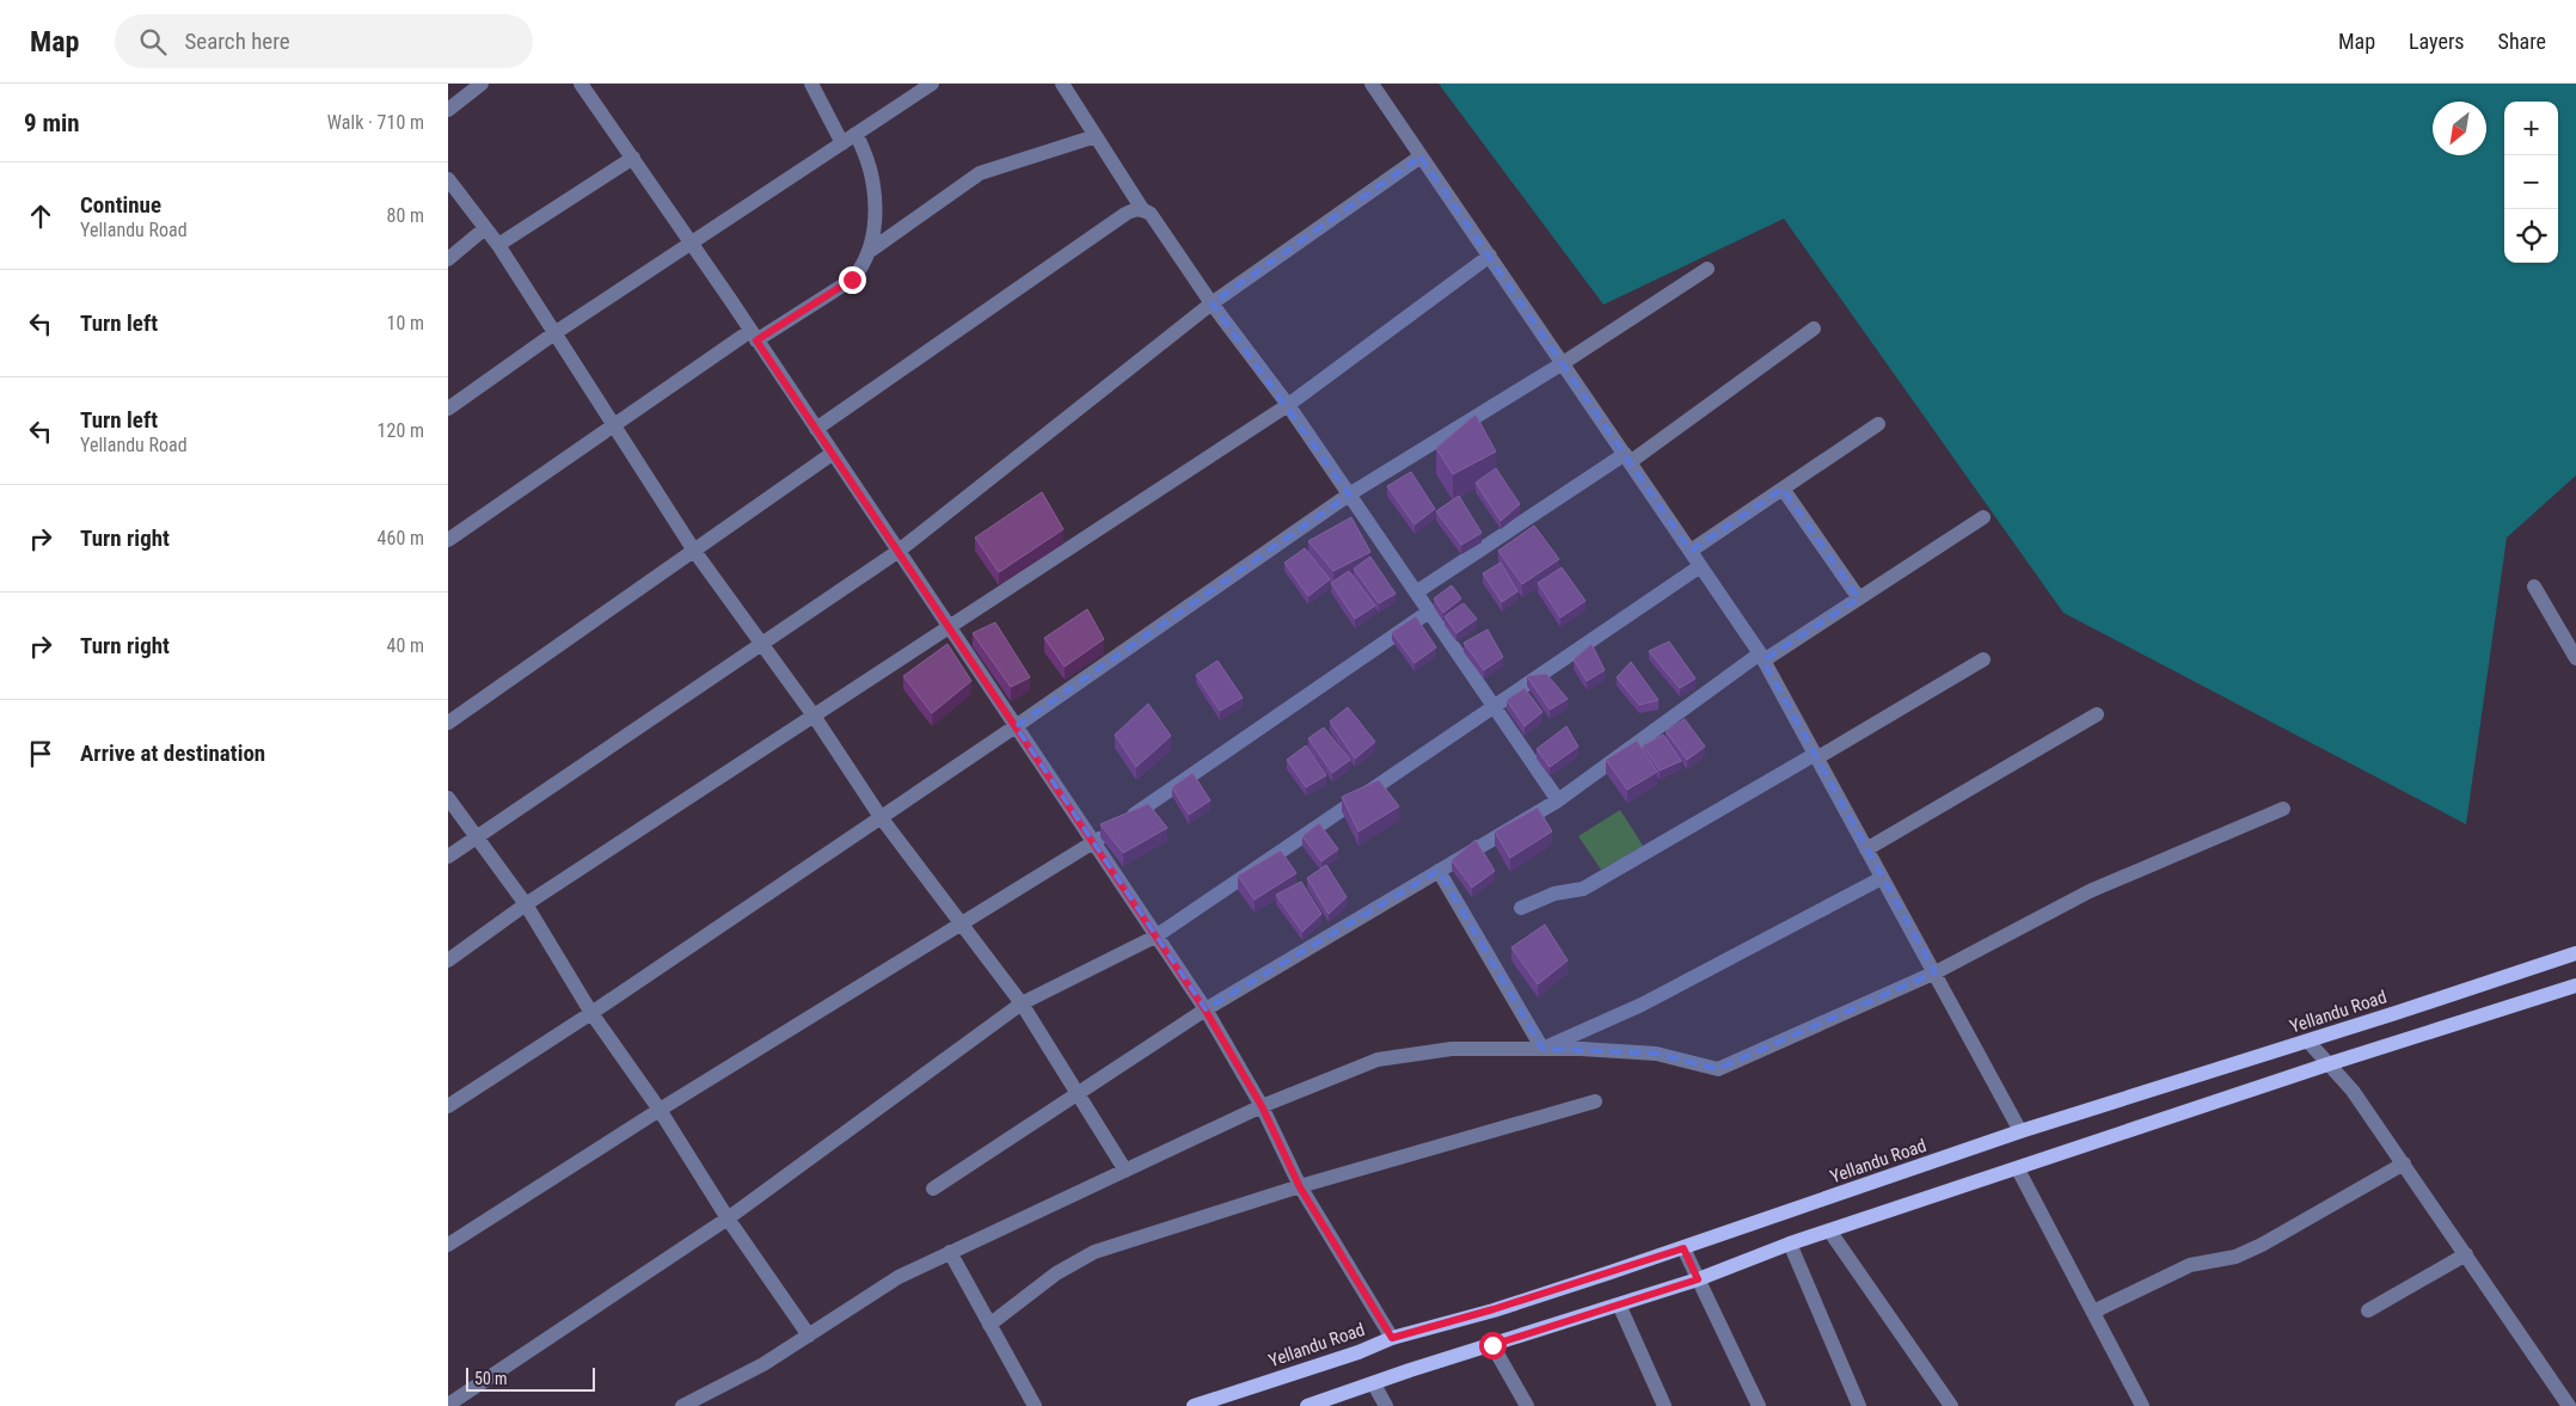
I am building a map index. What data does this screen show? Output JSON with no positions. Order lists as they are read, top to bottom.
{
  "streets": {
    "main road": ["Yellandu Road"]
  },
  "scale_bar": "50 m",
  "north": "bottom left",
  "page": {
    "header": "Map",
    "search": "Search here",
    "nav": ["Map", "Layers", "Share"],
    "heading": ["9 min", "Walk · 710 m"],
    "map_buttons": ["+", "−"],
    "list": [
      ["Continue", "Yellandu Road", "80 m"],
      ["Turn left", "10 m"],
      ["Turn left", "Yellandu Road", "120 m"],
      ["Turn right", "460 m"],
      ["Turn right", "40 m"],
      "Arrive at destination"
    ],
    "scale": "50 m"
  }
}
